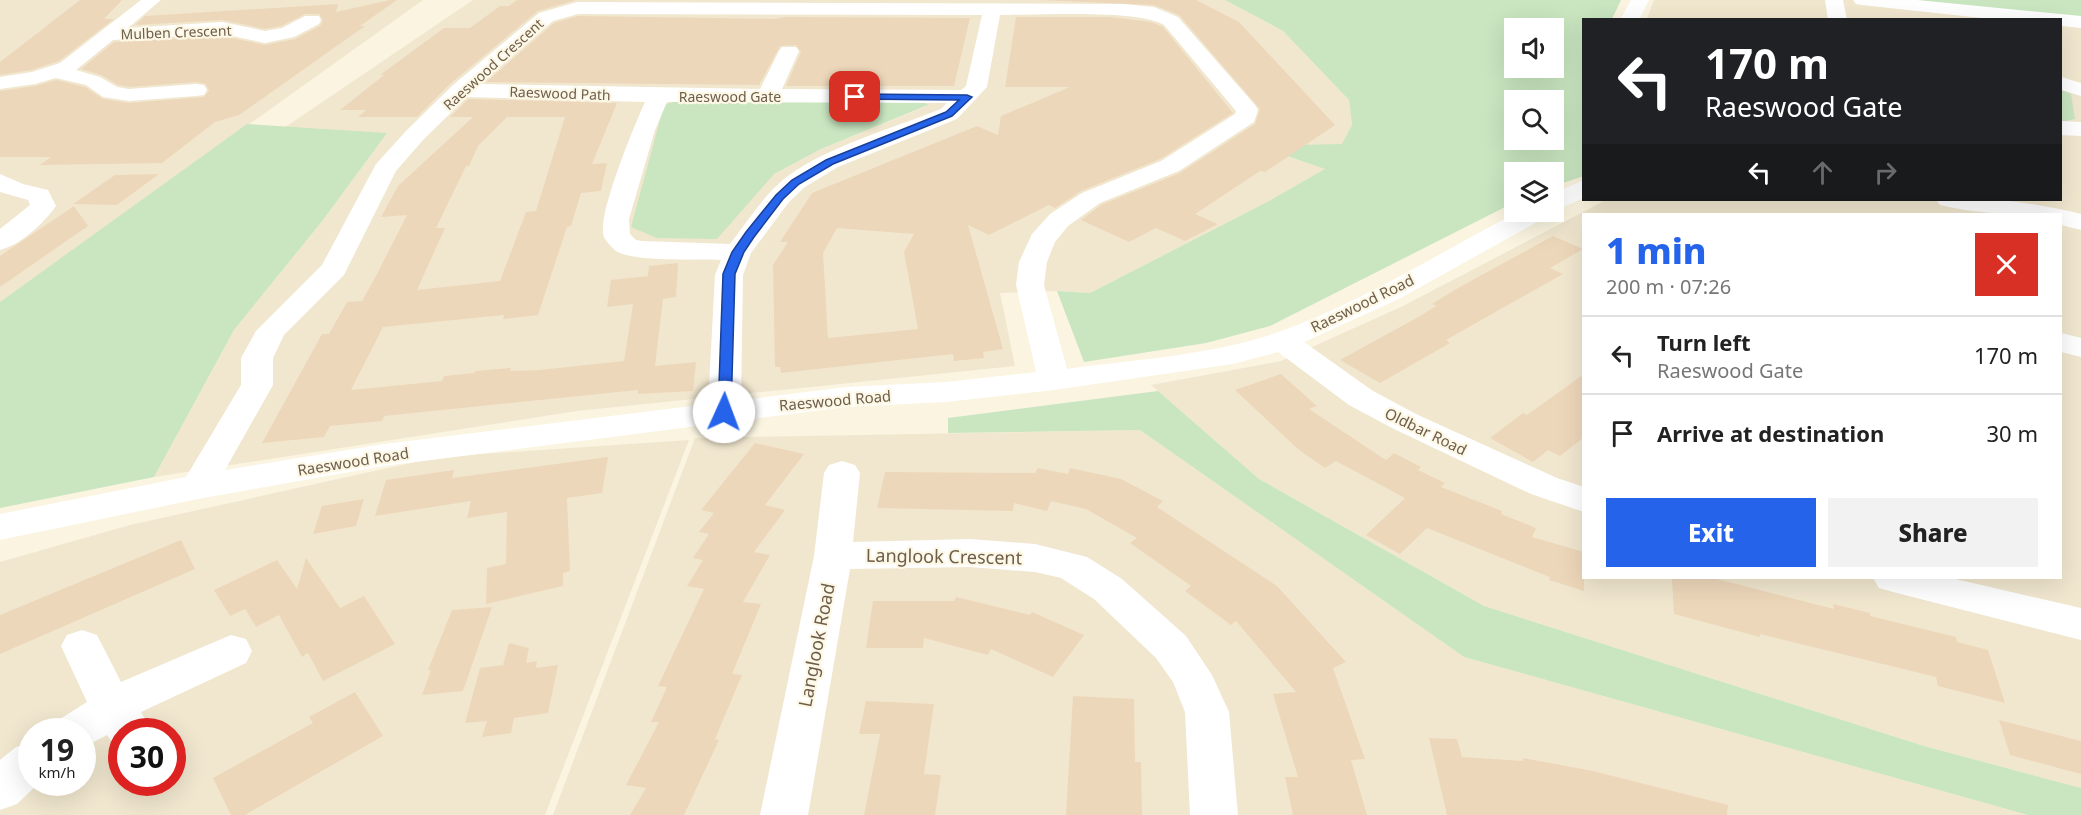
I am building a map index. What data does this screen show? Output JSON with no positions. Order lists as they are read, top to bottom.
{
  "streets": {
    "street": [
      "Mulben Crescent",
      "Raeswood Crescent",
      "Raeswood Path",
      "Raeswood Gate",
      "Raeswood Road",
      "Oldbar Road",
      "Langlook Crescent",
      "Langlook Road"
    ]
  },
  "crossings": [
    ["Raeswood Crescent", "Raeswood Path"],
    ["Raeswood Crescent", "Raeswood Road"],
    ["Raeswood Path", "Raeswood Gate"],
    ["Raeswood Road", "Oldbar Road"],
    ["Langlook Crescent", "Langlook Road"]
  ],
  "page": {
    "turn": ["170 m", "Raeswood Gate"],
    "heading": ["1 min", "200 m · 07:26"],
    "list": [
      {
        "name": "Turn left",
        "note": "Raeswood Gate",
        "value": "170 m"
      },
      {
        "name": "Arrive at destination",
        "value": "30 m"
      }
    ],
    "buttons": ["Exit", "Share"],
    "speed": "19 km/h",
    "limit": "30"
  }
}
